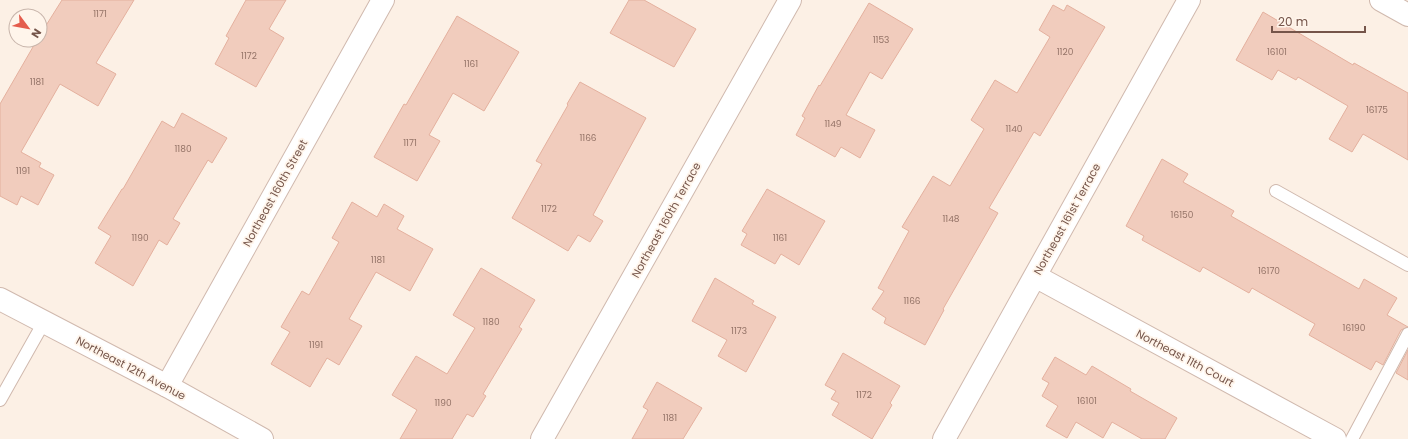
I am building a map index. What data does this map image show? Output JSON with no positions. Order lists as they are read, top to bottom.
{
  "streets": {
    "street": [
      "Northeast 160th Street",
      "Northeast 161st Terrace",
      "Northeast 160th Terrace",
      "Northeast 11th Court",
      "Northeast 12th Avenue"
    ]
  },
  "crossings": [
    ["Northeast 160th Street", "Northeast 12th Avenue"],
    ["Northeast 161st Terrace", "Northeast 11th Court"]
  ],
  "house_numbers": [
    "1171",
    "1153",
    "1120",
    "16101",
    "1172",
    "1161",
    "1181",
    "16175",
    "1149",
    "1140",
    "1166",
    "1171",
    "1180",
    "1191",
    "1172",
    "16150",
    "1148",
    "1190",
    "1161",
    "1181",
    "16170",
    "1166",
    "1180",
    "16190",
    "1173",
    "1191",
    "1172",
    "16101",
    "1190",
    "1181"
  ],
  "scale_bar": "20 m",
  "north": "bottom right"
}
